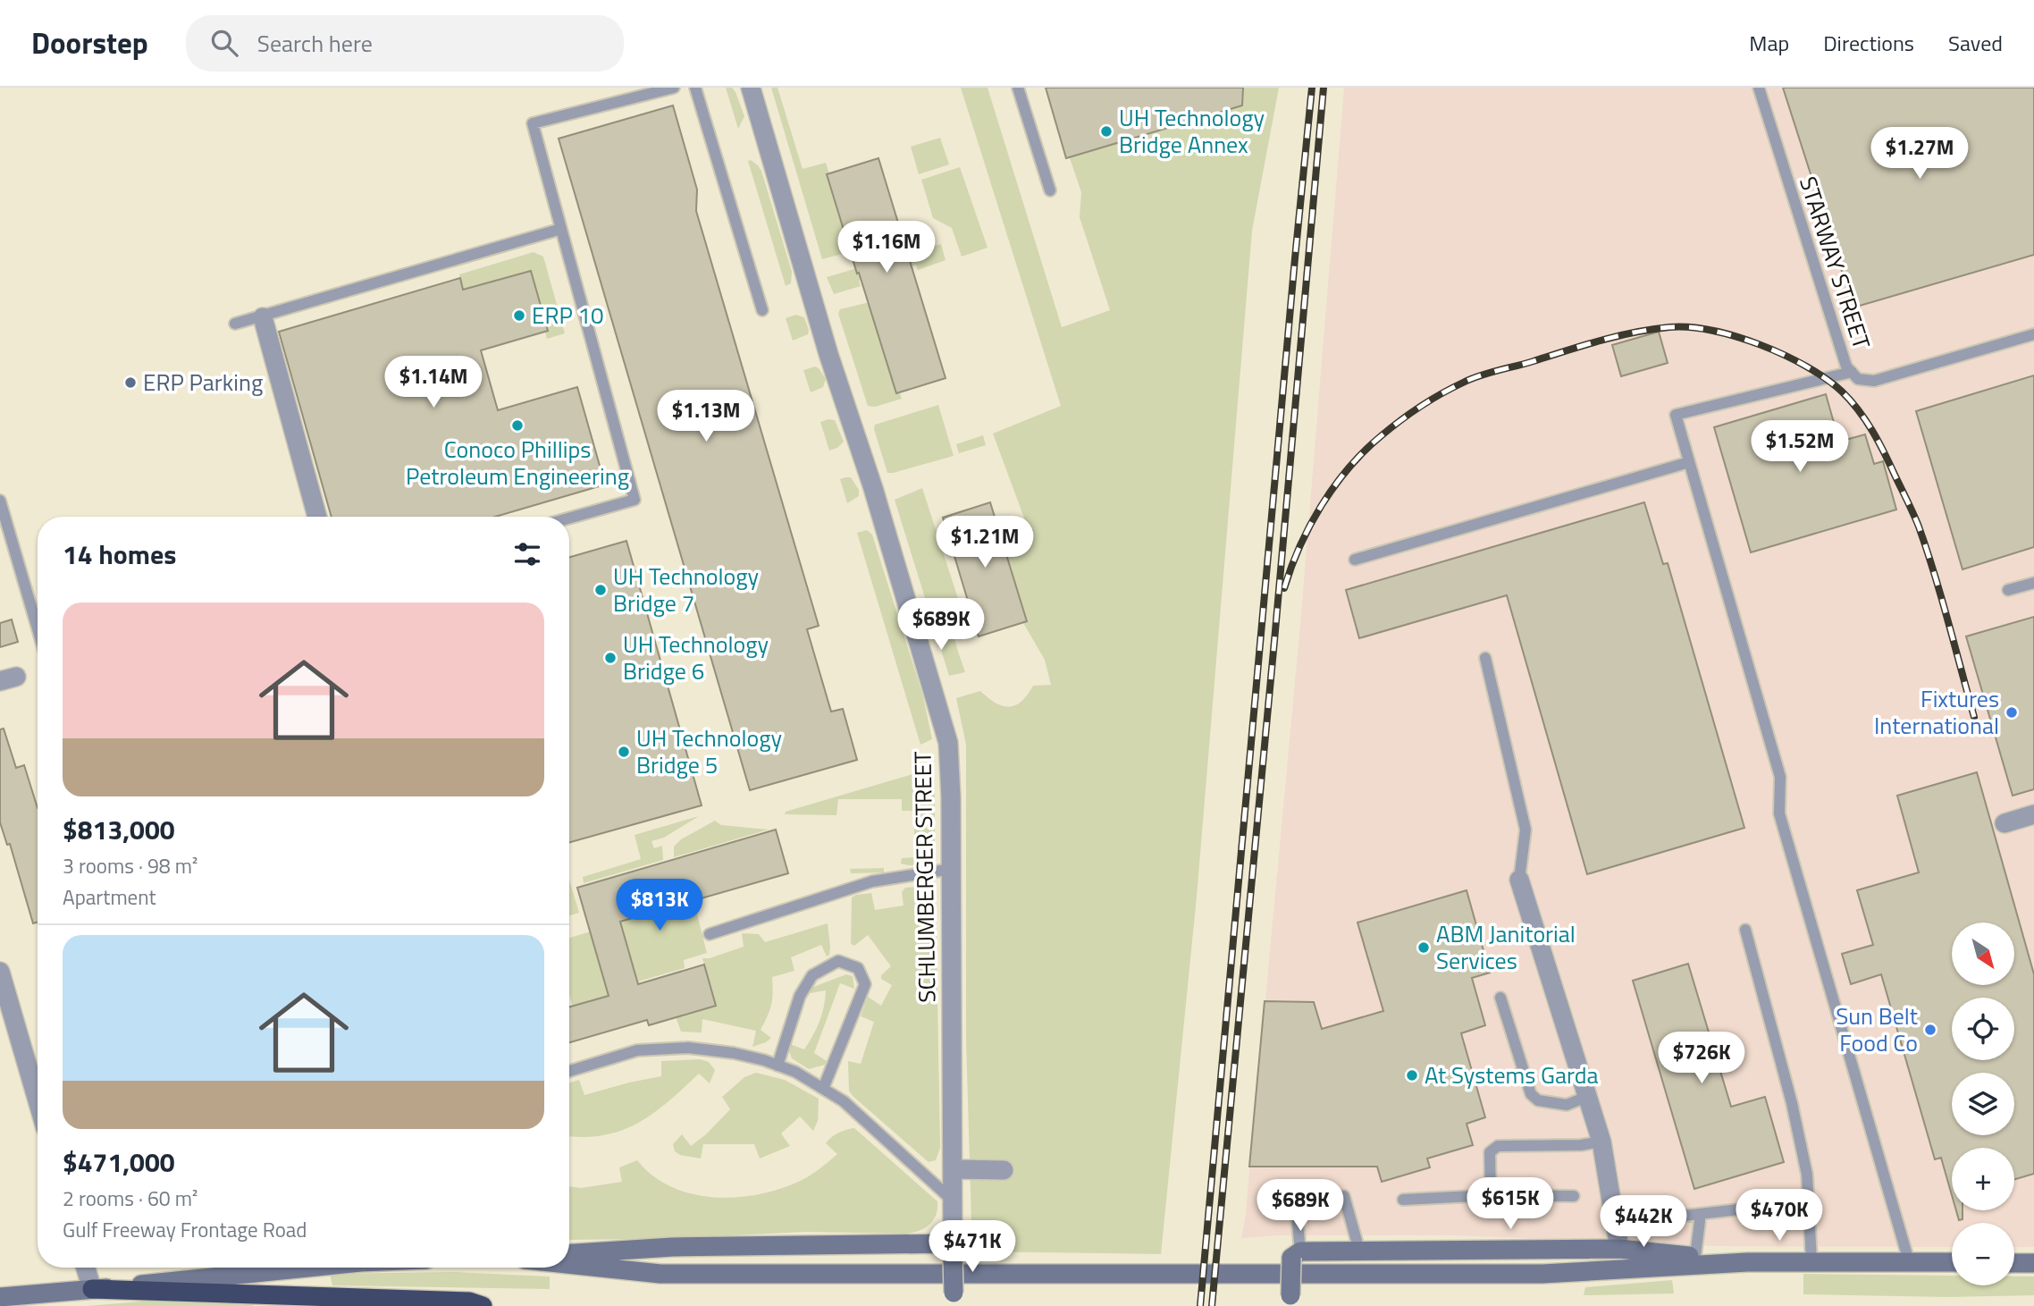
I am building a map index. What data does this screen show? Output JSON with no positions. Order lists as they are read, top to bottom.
{
  "streets": {
    "street": ["SCHLUMBERGER STREET"],
    "lane": ["STARWAY STREET"]
  },
  "places": [
    "UH Technology Bridge Annex",
    "ERP 10",
    "ERP Parking",
    "Conoco Phillips Petroleum Engineering",
    "UH Technology Bridge 7",
    "UH Technology Bridge 6",
    "Fixtures International",
    "UH Technology Bridge 5",
    "ABM Janitorial Services",
    "Sun Belt Food Co",
    "At Systems Garda"
  ],
  "north": "bottom right",
  "page": {
    "header": "Doorstep",
    "search": "Search here",
    "nav": ["Map", "Directions", "Saved"],
    "price": [
      "$1.27M",
      "$1.16M",
      "$1.14M",
      "$1.13M",
      "$1.52M",
      "$1.21M",
      "$689K",
      "$813K",
      "$726K",
      "$615K",
      "$689K",
      "$470K",
      "$442K",
      "$471K"
    ],
    "heading": "14 homes",
    "list": [
      {
        "name": "$813,000",
        "note": "3 rooms · 98 m² · Apartment"
      },
      {
        "name": "$471,000",
        "note": "2 rooms · 60 m² · Gulf Freeway Frontage Road"
      }
    ],
    "map_buttons": ["+", "−"]
  }
}
